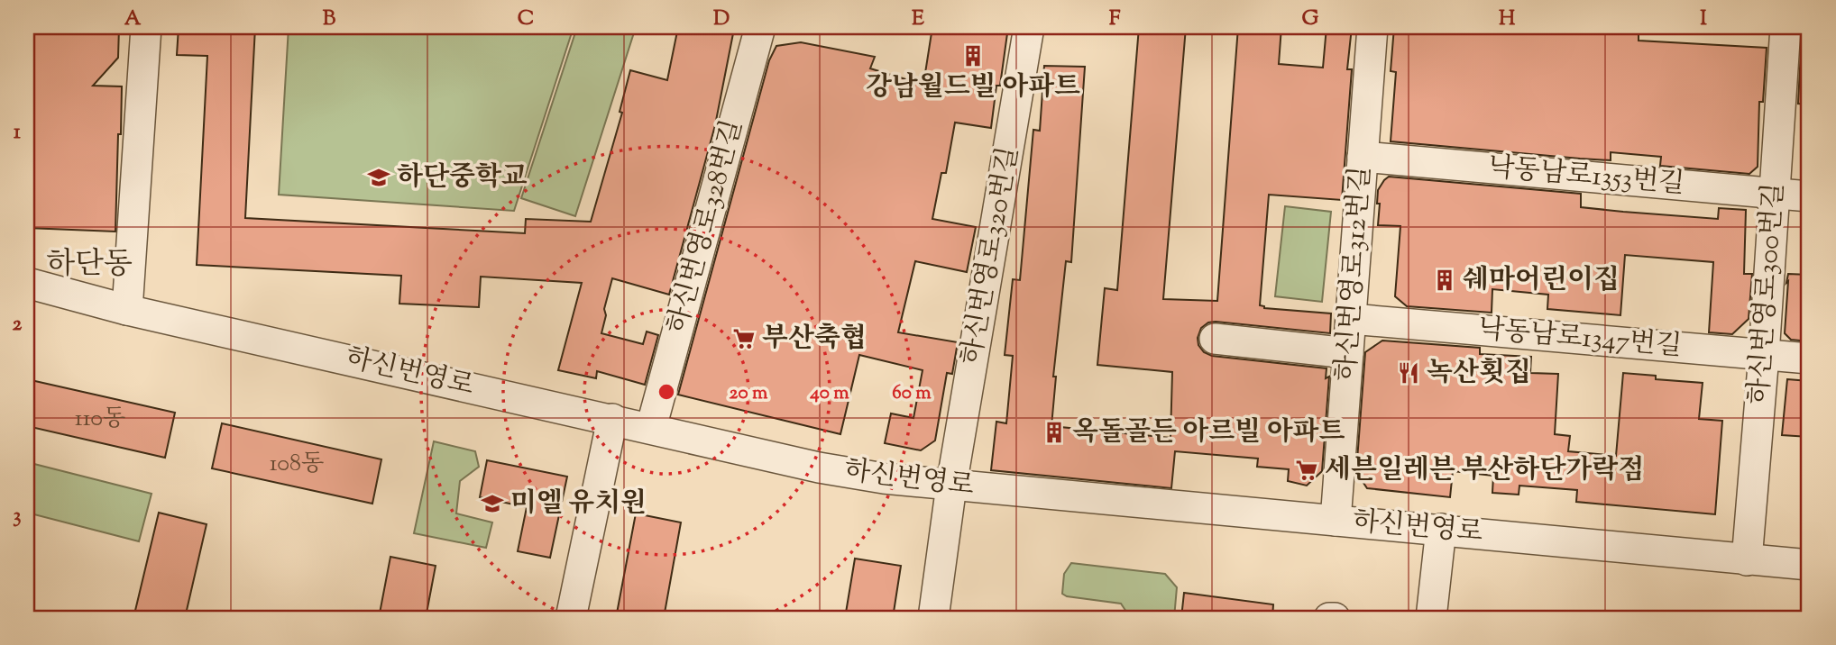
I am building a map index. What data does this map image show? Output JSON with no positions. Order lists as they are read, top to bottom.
{
  "streets": {
    "street": [
      "낙동남로1353번길",
      "하신번영로328번길",
      "하신번영로320번길",
      "하신번영로312번길",
      "하신번영로300번길",
      "낙동남로1347번길",
      "하신번영로"
    ]
  },
  "crossings": [
    ["낙동남로1353번길", "하신번영로312번길"],
    ["낙동남로1353번길", "하신번영로300번길"],
    ["하신번영로328번길", "하신번영로"],
    ["하신번영로320번길", "하신번영로"],
    ["하신번영로312번길", "낙동남로1347번길"],
    ["하신번영로312번길", "하신번영로"],
    ["하신번영로300번길", "낙동남로1347번길"],
    ["하신번영로300번길", "하신번영로"]
  ],
  "districts": ["하단동"],
  "places": {
    "building": ["강남월드빌 아파트", "쉐마어린이집", "옥돌골든 아르빌 아파트"],
    "school or university": ["하단중학교", "미엘 유치원"],
    "supermarket": ["부산축협", "세븐일레븐 부산하단가락점"],
    "restaurant": ["녹산횟집"]
  },
  "house_numbers": ["110동", "108동"],
  "grid": {
    "columns": [
      "A",
      "B",
      "C",
      "D",
      "E",
      "F",
      "G",
      "H",
      "I"
    ],
    "rows": ["1", "2", "3"]
  },
  "rings": ["20 m", "40 m", "60 m"]
}
